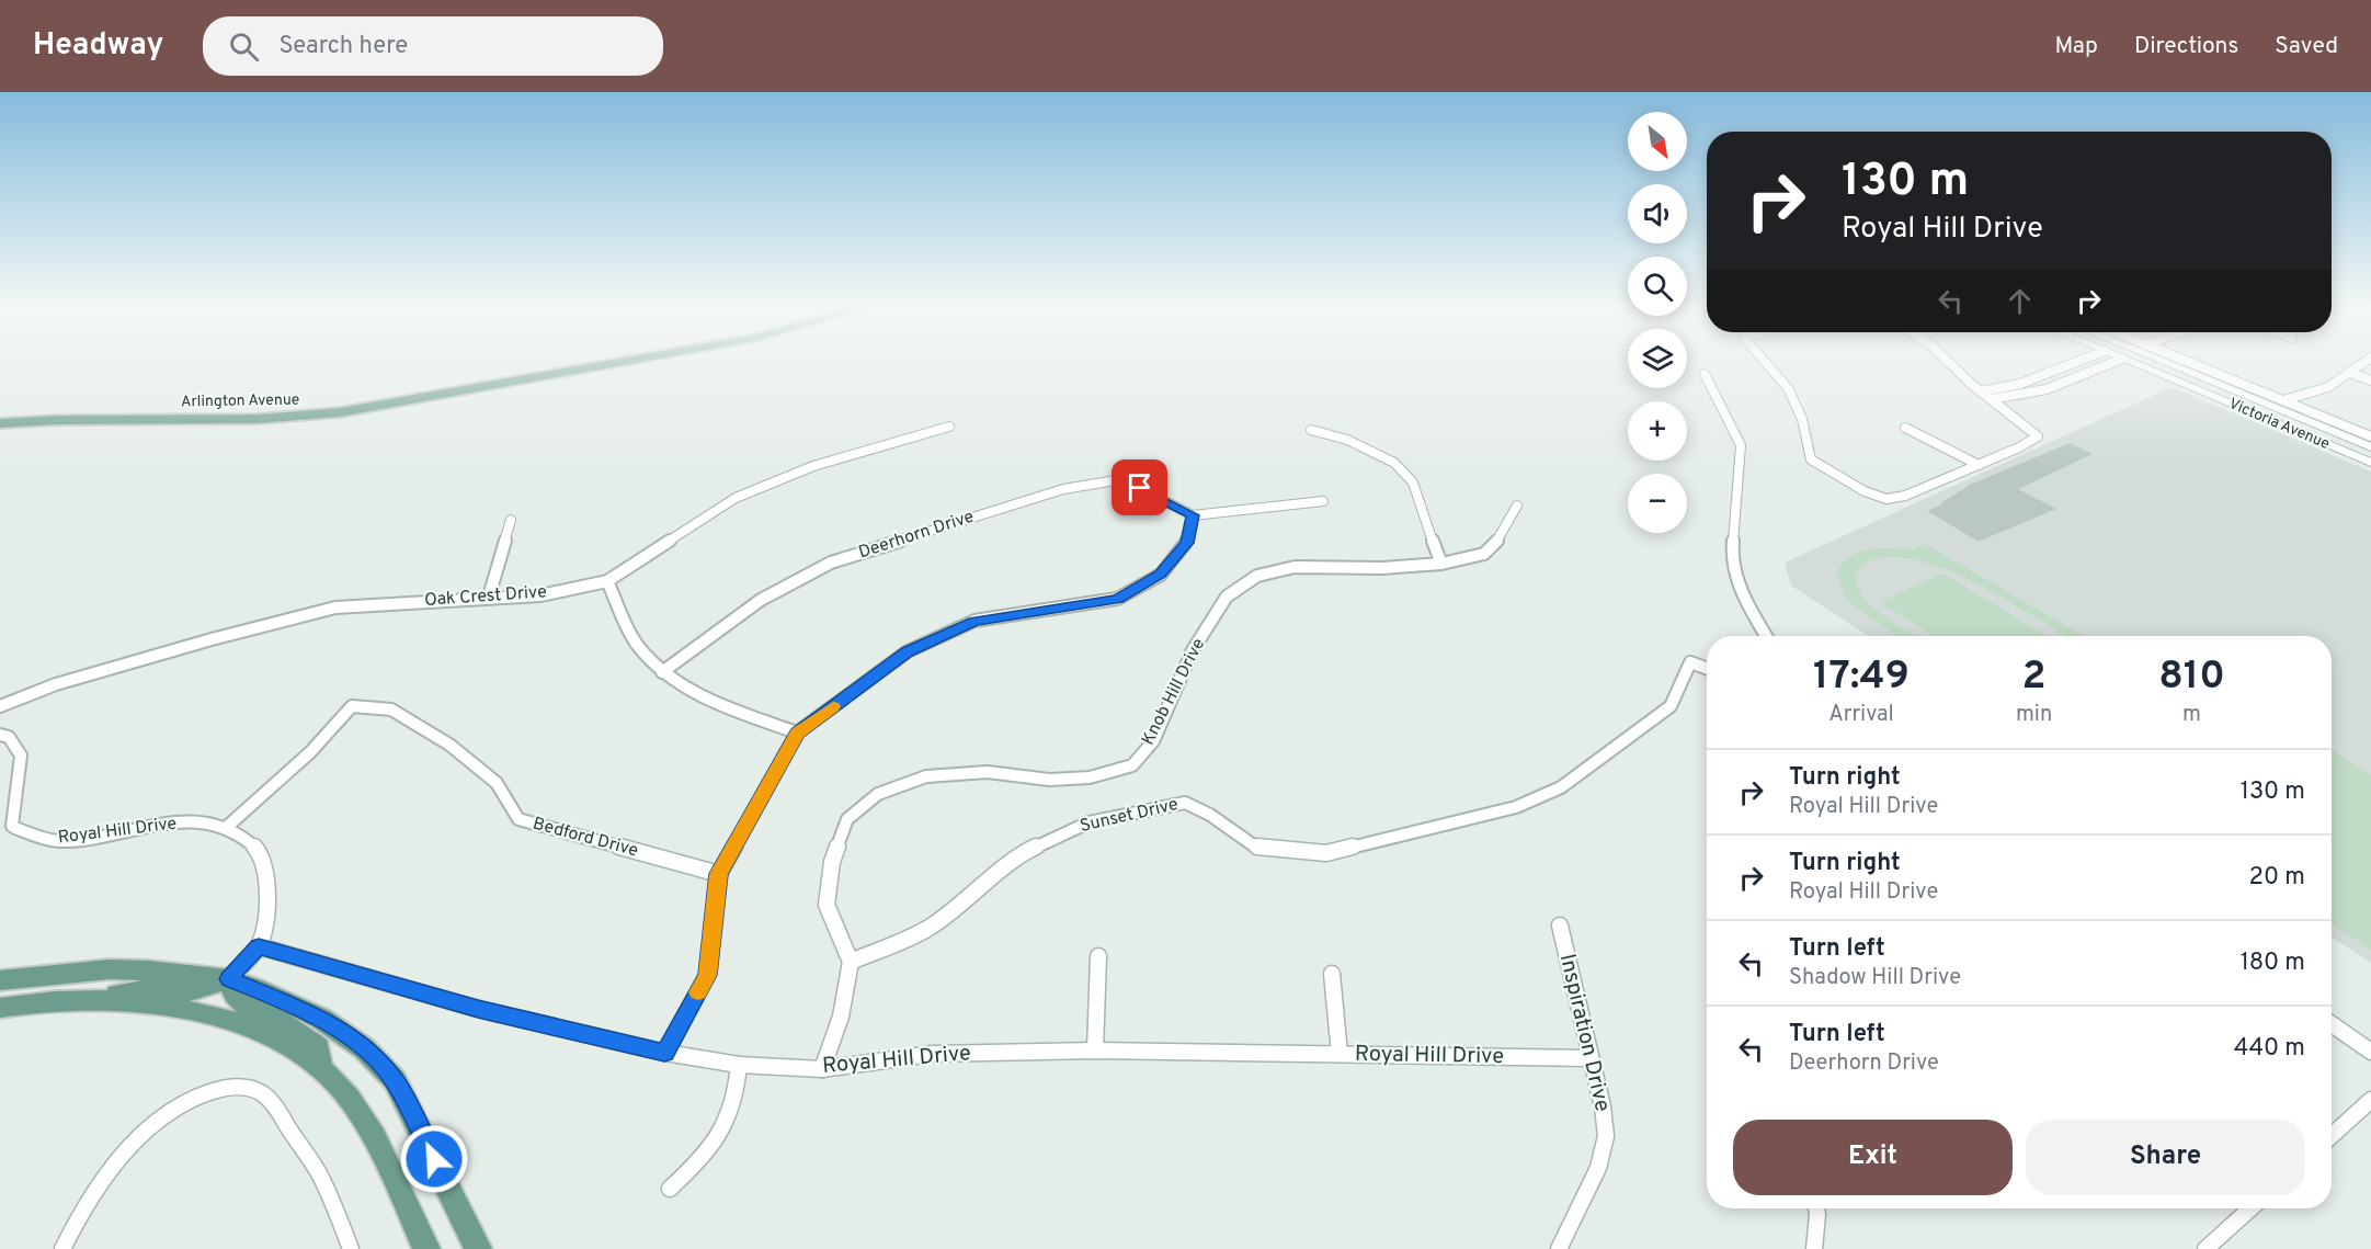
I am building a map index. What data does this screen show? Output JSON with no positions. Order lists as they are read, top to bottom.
{
  "streets": {
    "main road": ["Arlington Avenue", "Victoria Avenue"],
    "street": [
      "Deerhorn Drive",
      "Oak Crest Drive",
      "Knob Hill Drive",
      "Sunset Drive",
      "Royal Hill Drive",
      "Bedford Drive",
      "Inspiration Drive"
    ]
  },
  "crossings": [
    ["Knob Hill Drive", "Sunset Drive"],
    ["Royal Hill Drive", "Bedford Drive"],
    ["Royal Hill Drive", "Inspiration Drive"]
  ],
  "north": "bottom right",
  "page": {
    "header": "Headway",
    "search": "Search here",
    "nav": ["Map", "Directions", "Saved"],
    "map_buttons": ["+", "−"],
    "turn": ["130 m", "Royal Hill Drive"],
    "eta": [
      "17:49",
      "Arrival",
      "2",
      "min",
      "810",
      "m"
    ],
    "list": [
      {
        "name": "Turn right",
        "note": "Royal Hill Drive",
        "value": "130 m"
      },
      {
        "name": "Turn right",
        "note": "Royal Hill Drive",
        "value": "20 m"
      },
      {
        "name": "Turn left",
        "note": "Shadow Hill Drive",
        "value": "180 m"
      },
      {
        "name": "Turn left",
        "note": "Deerhorn Drive",
        "value": "440 m"
      }
    ],
    "buttons": ["Exit", "Share"]
  }
}
